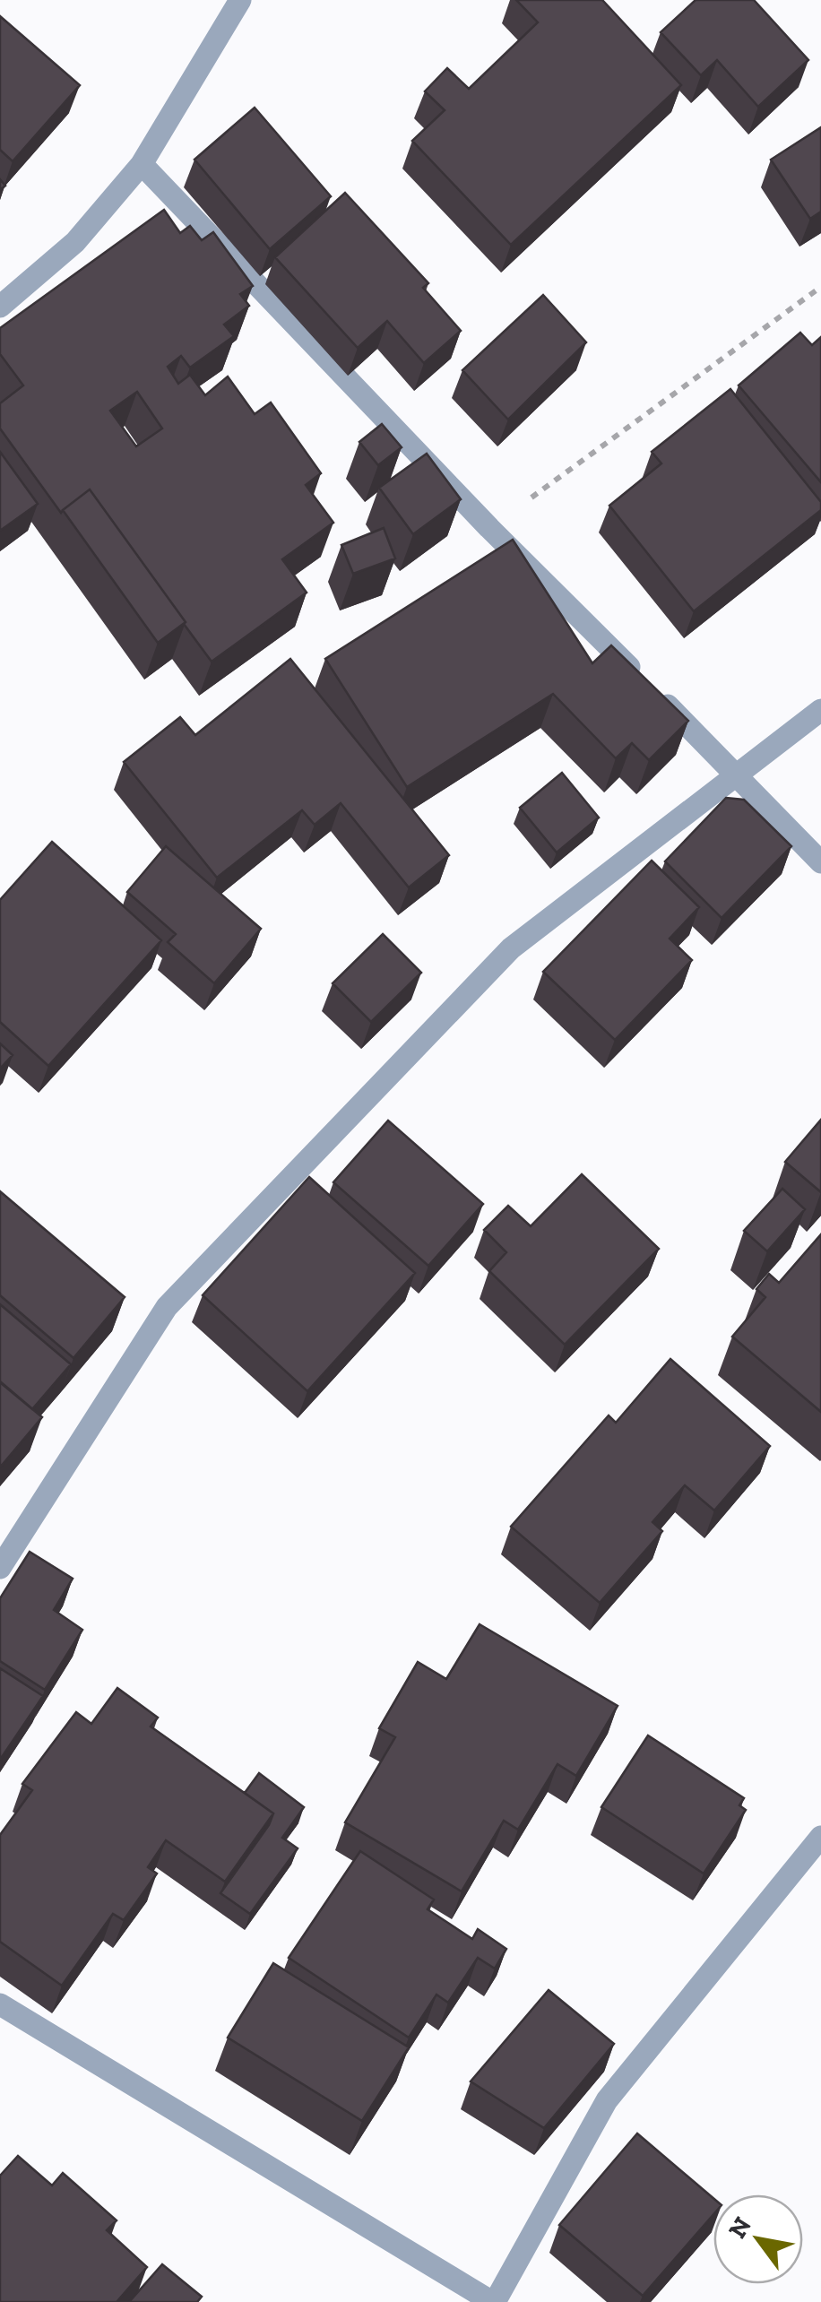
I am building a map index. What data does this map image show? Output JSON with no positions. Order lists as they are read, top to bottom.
{
  "north": "top left"
}
